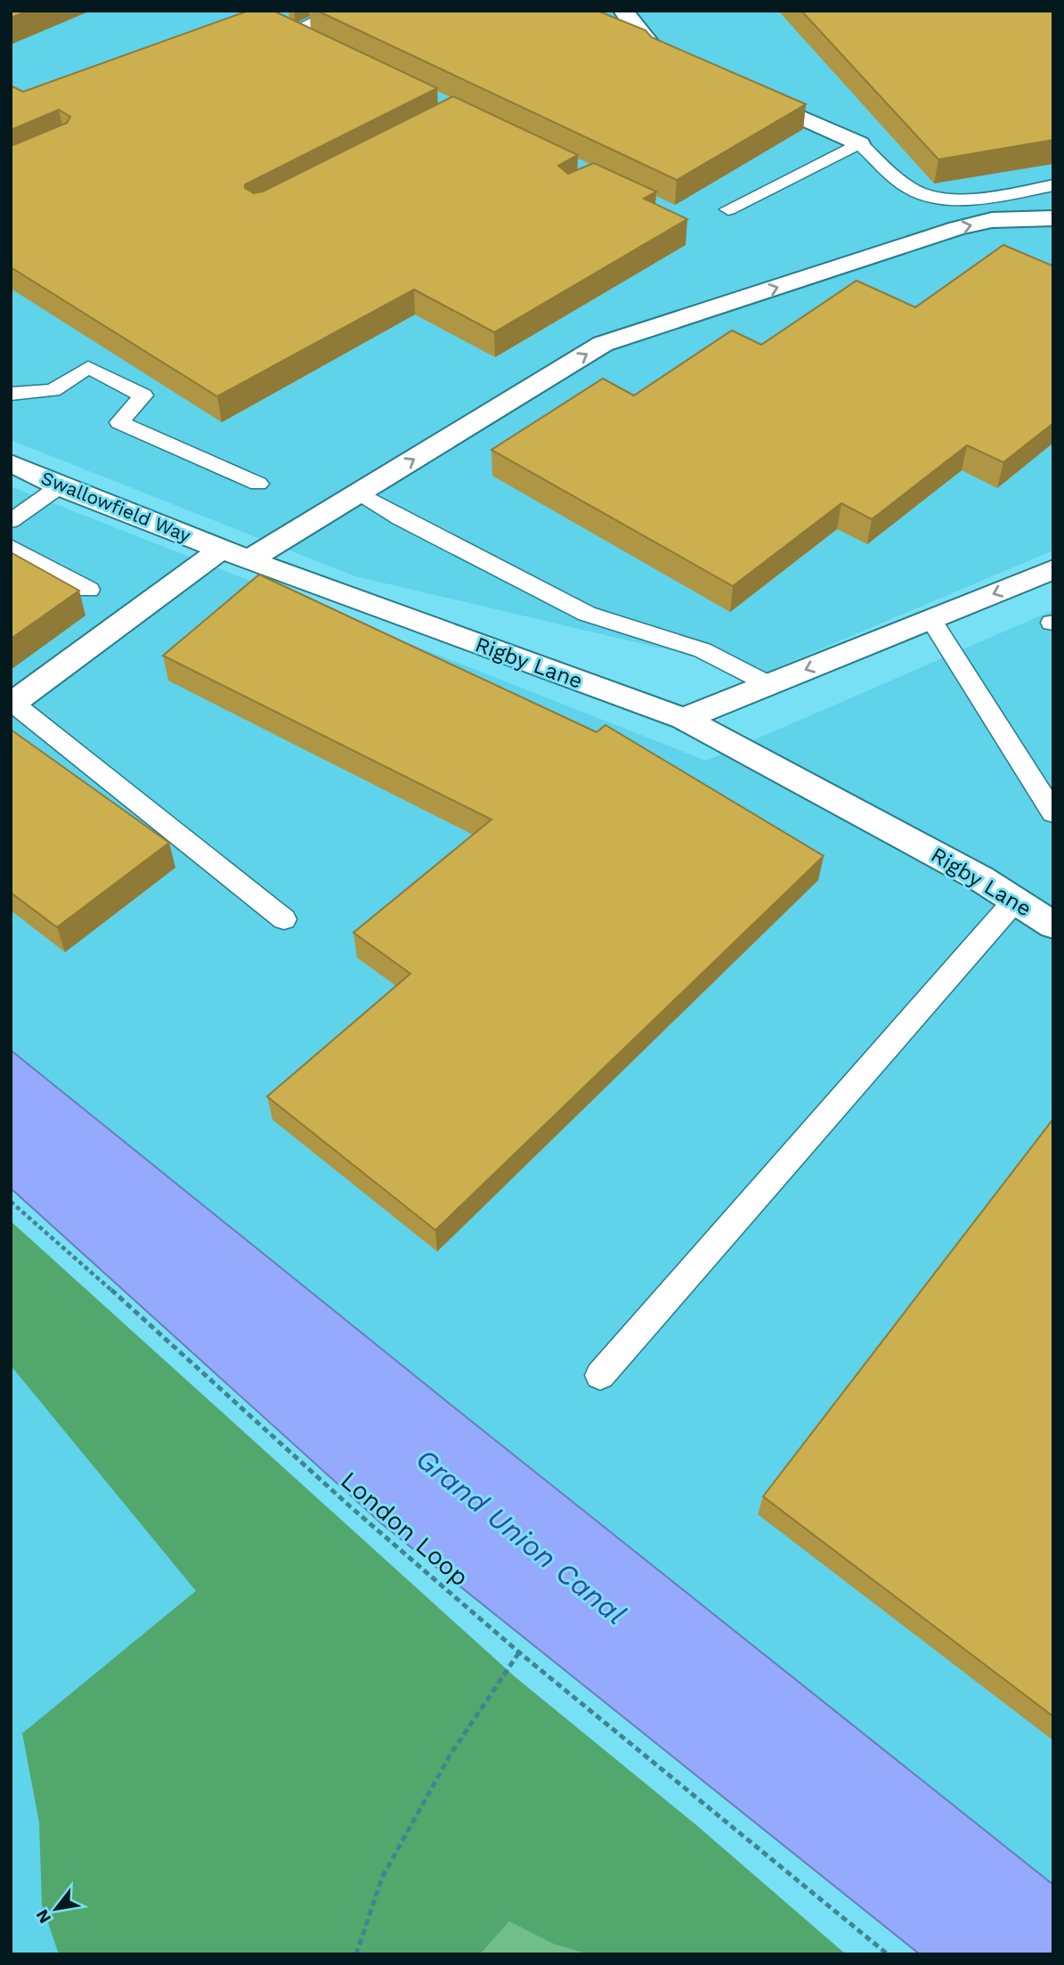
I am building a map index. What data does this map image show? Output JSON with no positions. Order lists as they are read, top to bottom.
{
  "streets": {
    "street": ["Swallowfield Way", "Rigby Lane"],
    "path": ["London Loop"]
  },
  "crossings": [
    ["Swallowfield Way", "Rigby Lane"]
  ],
  "water": ["Grand Union Canal"],
  "north": "bottom left"
}
